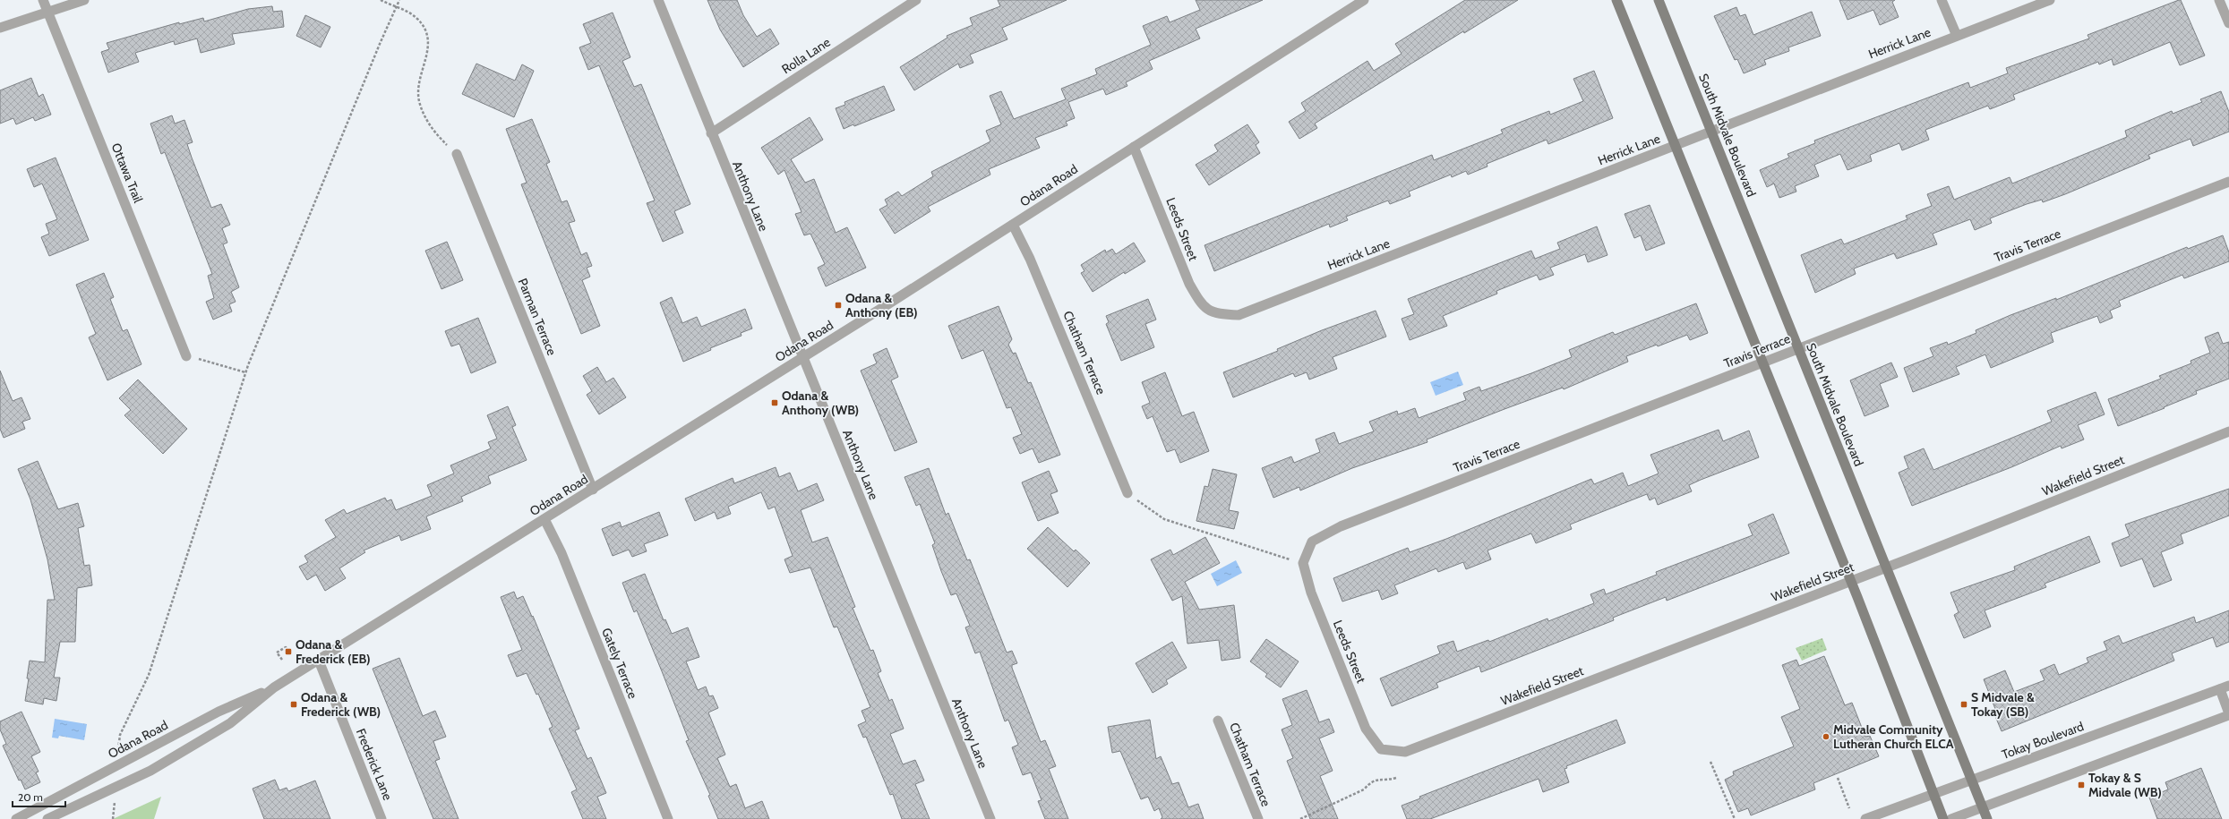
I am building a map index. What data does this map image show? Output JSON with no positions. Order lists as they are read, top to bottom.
{
  "streets": {
    "main road": ["South Midvale Boulevard"],
    "street": [
      "Herrick Lane",
      "Rolla Lane",
      "Ottawa Trail",
      "Odana Road",
      "Anthony Lane",
      "Leeds Street",
      "Travis Terrace",
      "Parman Terrace",
      "Chatham Terrace",
      "Wakefield Street",
      "Gately Terrace",
      "Tokay Boulevard",
      "Frederick Lane"
    ]
  },
  "crossings": [
    ["Herrick Lane", "South Midvale Boulevard"],
    ["Herrick Lane", "Leeds Street"],
    ["Rolla Lane", "Anthony Lane"],
    ["South Midvale Boulevard", "Travis Terrace"],
    ["South Midvale Boulevard", "Wakefield Street"],
    ["South Midvale Boulevard", "Tokay Boulevard"],
    ["Odana Road", "Anthony Lane"],
    ["Odana Road", "Leeds Street"],
    ["Odana Road", "Parman Terrace"],
    ["Odana Road", "Chatham Terrace"],
    ["Odana Road", "Gately Terrace"],
    ["Odana Road", "Frederick Lane"],
    ["Leeds Street", "Travis Terrace"],
    ["Leeds Street", "Wakefield Street"]
  ],
  "places": {
    "transit": [
      "Odana & Anthony (EB)",
      "Odana & Anthony (WB)",
      "Odana & Frederick (EB)",
      "Odana & Frederick (WB)",
      "S Midvale & Tokay (SB)",
      "Tokay & S Midvale (WB)"
    ],
    "other": ["Midvale Community Lutheran Church ELCA"]
  },
  "scale_bar": "20 m"
}
